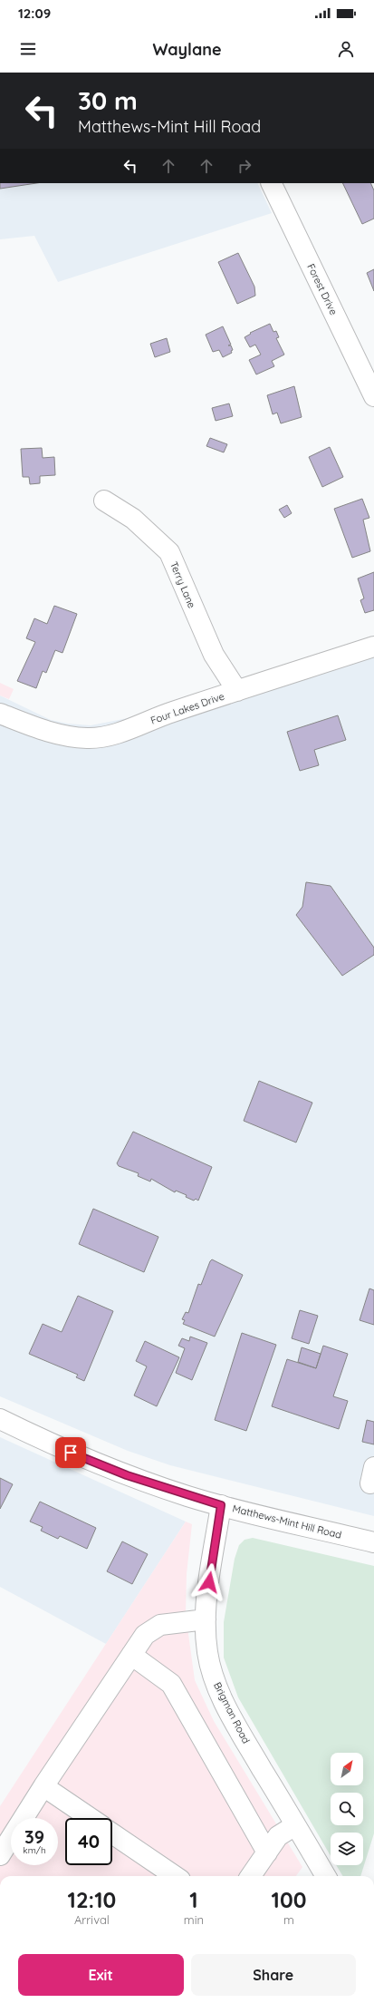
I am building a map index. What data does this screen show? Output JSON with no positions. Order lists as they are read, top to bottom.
{
  "streets": {
    "street": [
      "Forest Drive",
      "Terry Lane",
      "Four Lakes Drive",
      "Matthews-Mint Hill Road",
      "Brigman Road"
    ]
  },
  "crossings": [
    ["Terry Lane", "Four Lakes Drive"],
    ["Matthews-Mint Hill Road", "Brigman Road"]
  ],
  "north": "top right",
  "page": {
    "status": "12:09",
    "header": "Waylane",
    "turn": ["30 m", "Matthews-Mint Hill Road"],
    "speed": "39 km/h",
    "limit": "40",
    "eta": [
      "12:10",
      "Arrival",
      "1",
      "min",
      "100",
      "m"
    ],
    "buttons": ["Exit", "Share"]
  }
}
